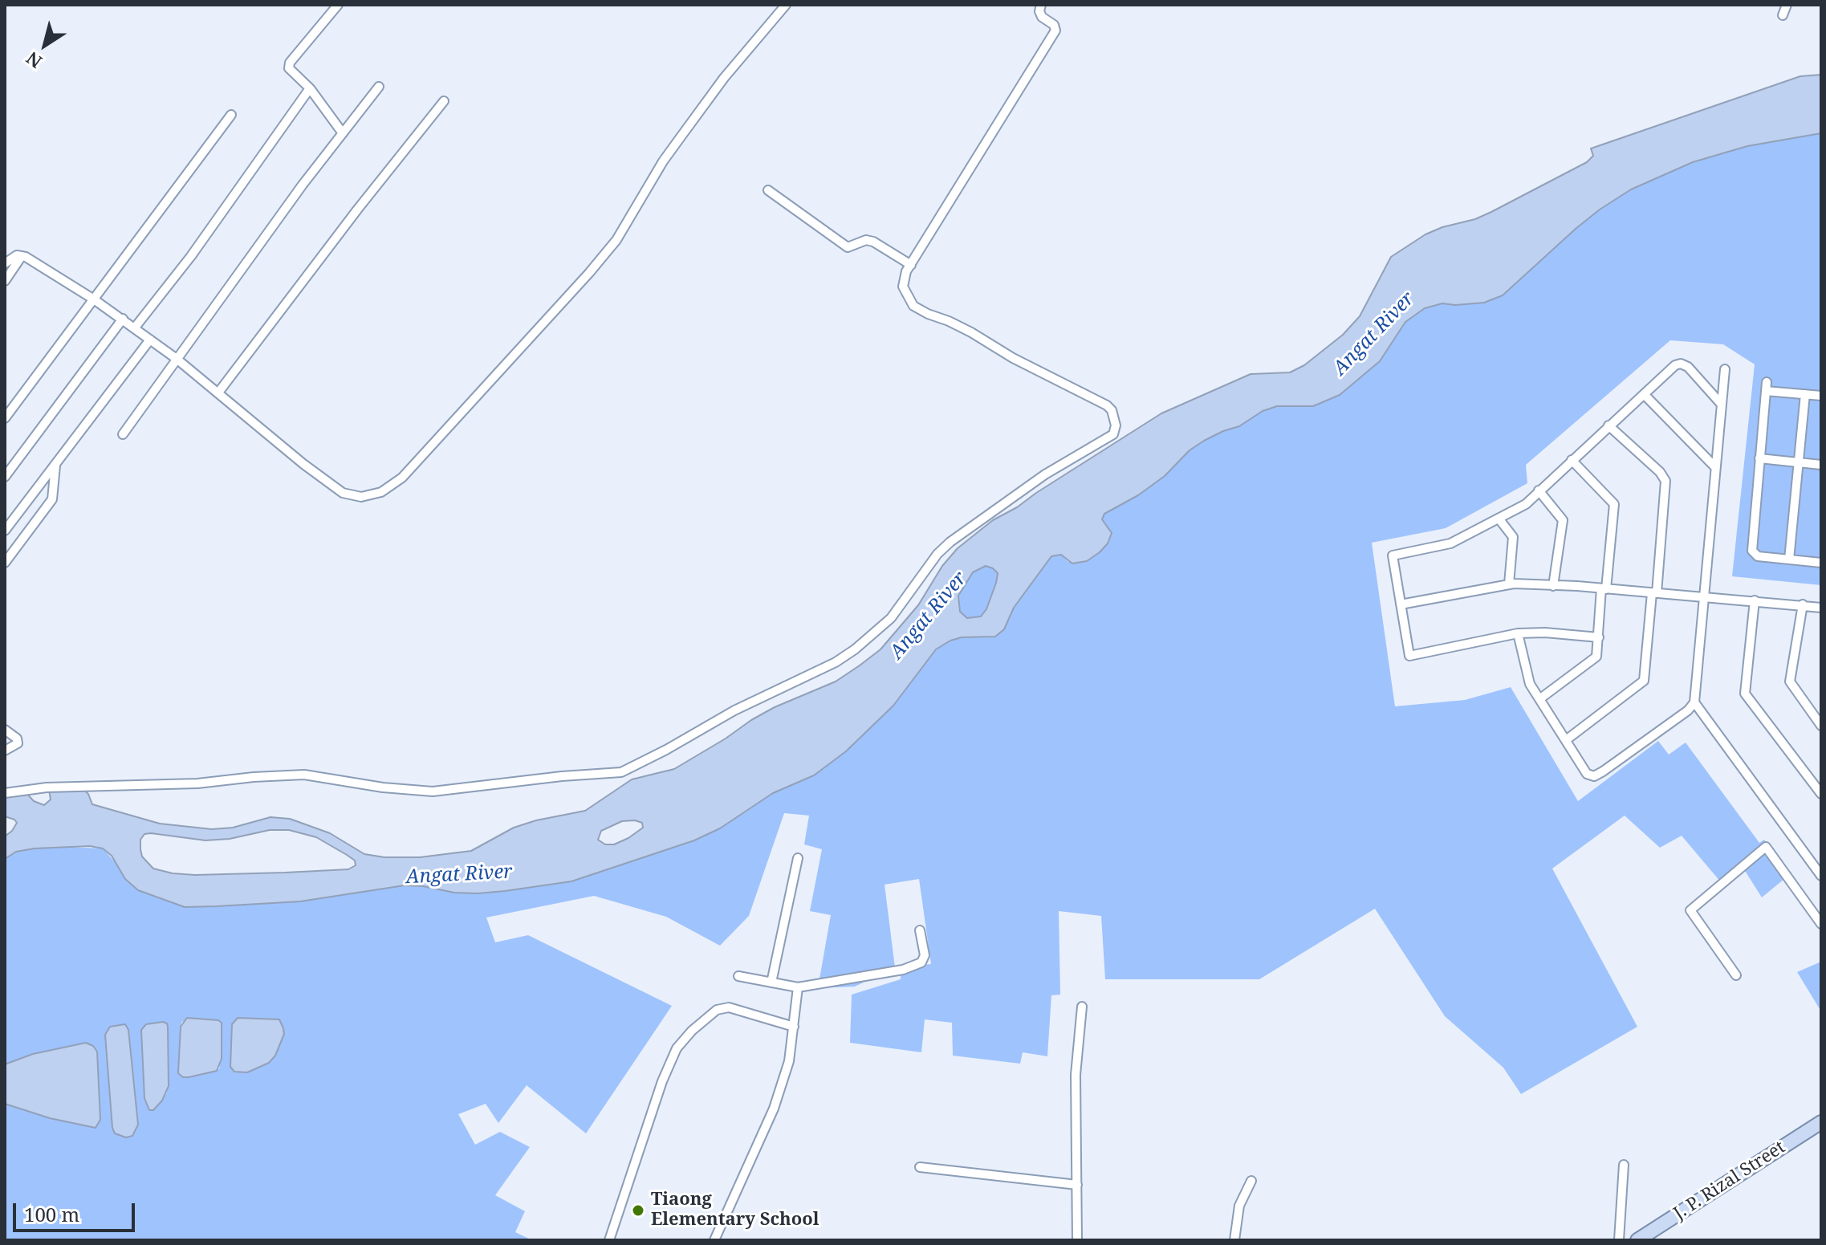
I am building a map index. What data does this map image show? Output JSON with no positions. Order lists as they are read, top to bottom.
{
  "streets": {
    "main road": ["J. P. Rizal Street"]
  },
  "water": ["Angat River"],
  "places": ["Tiaong Elementary School"],
  "scale_bar": "100 m",
  "north": "bottom left"
}
